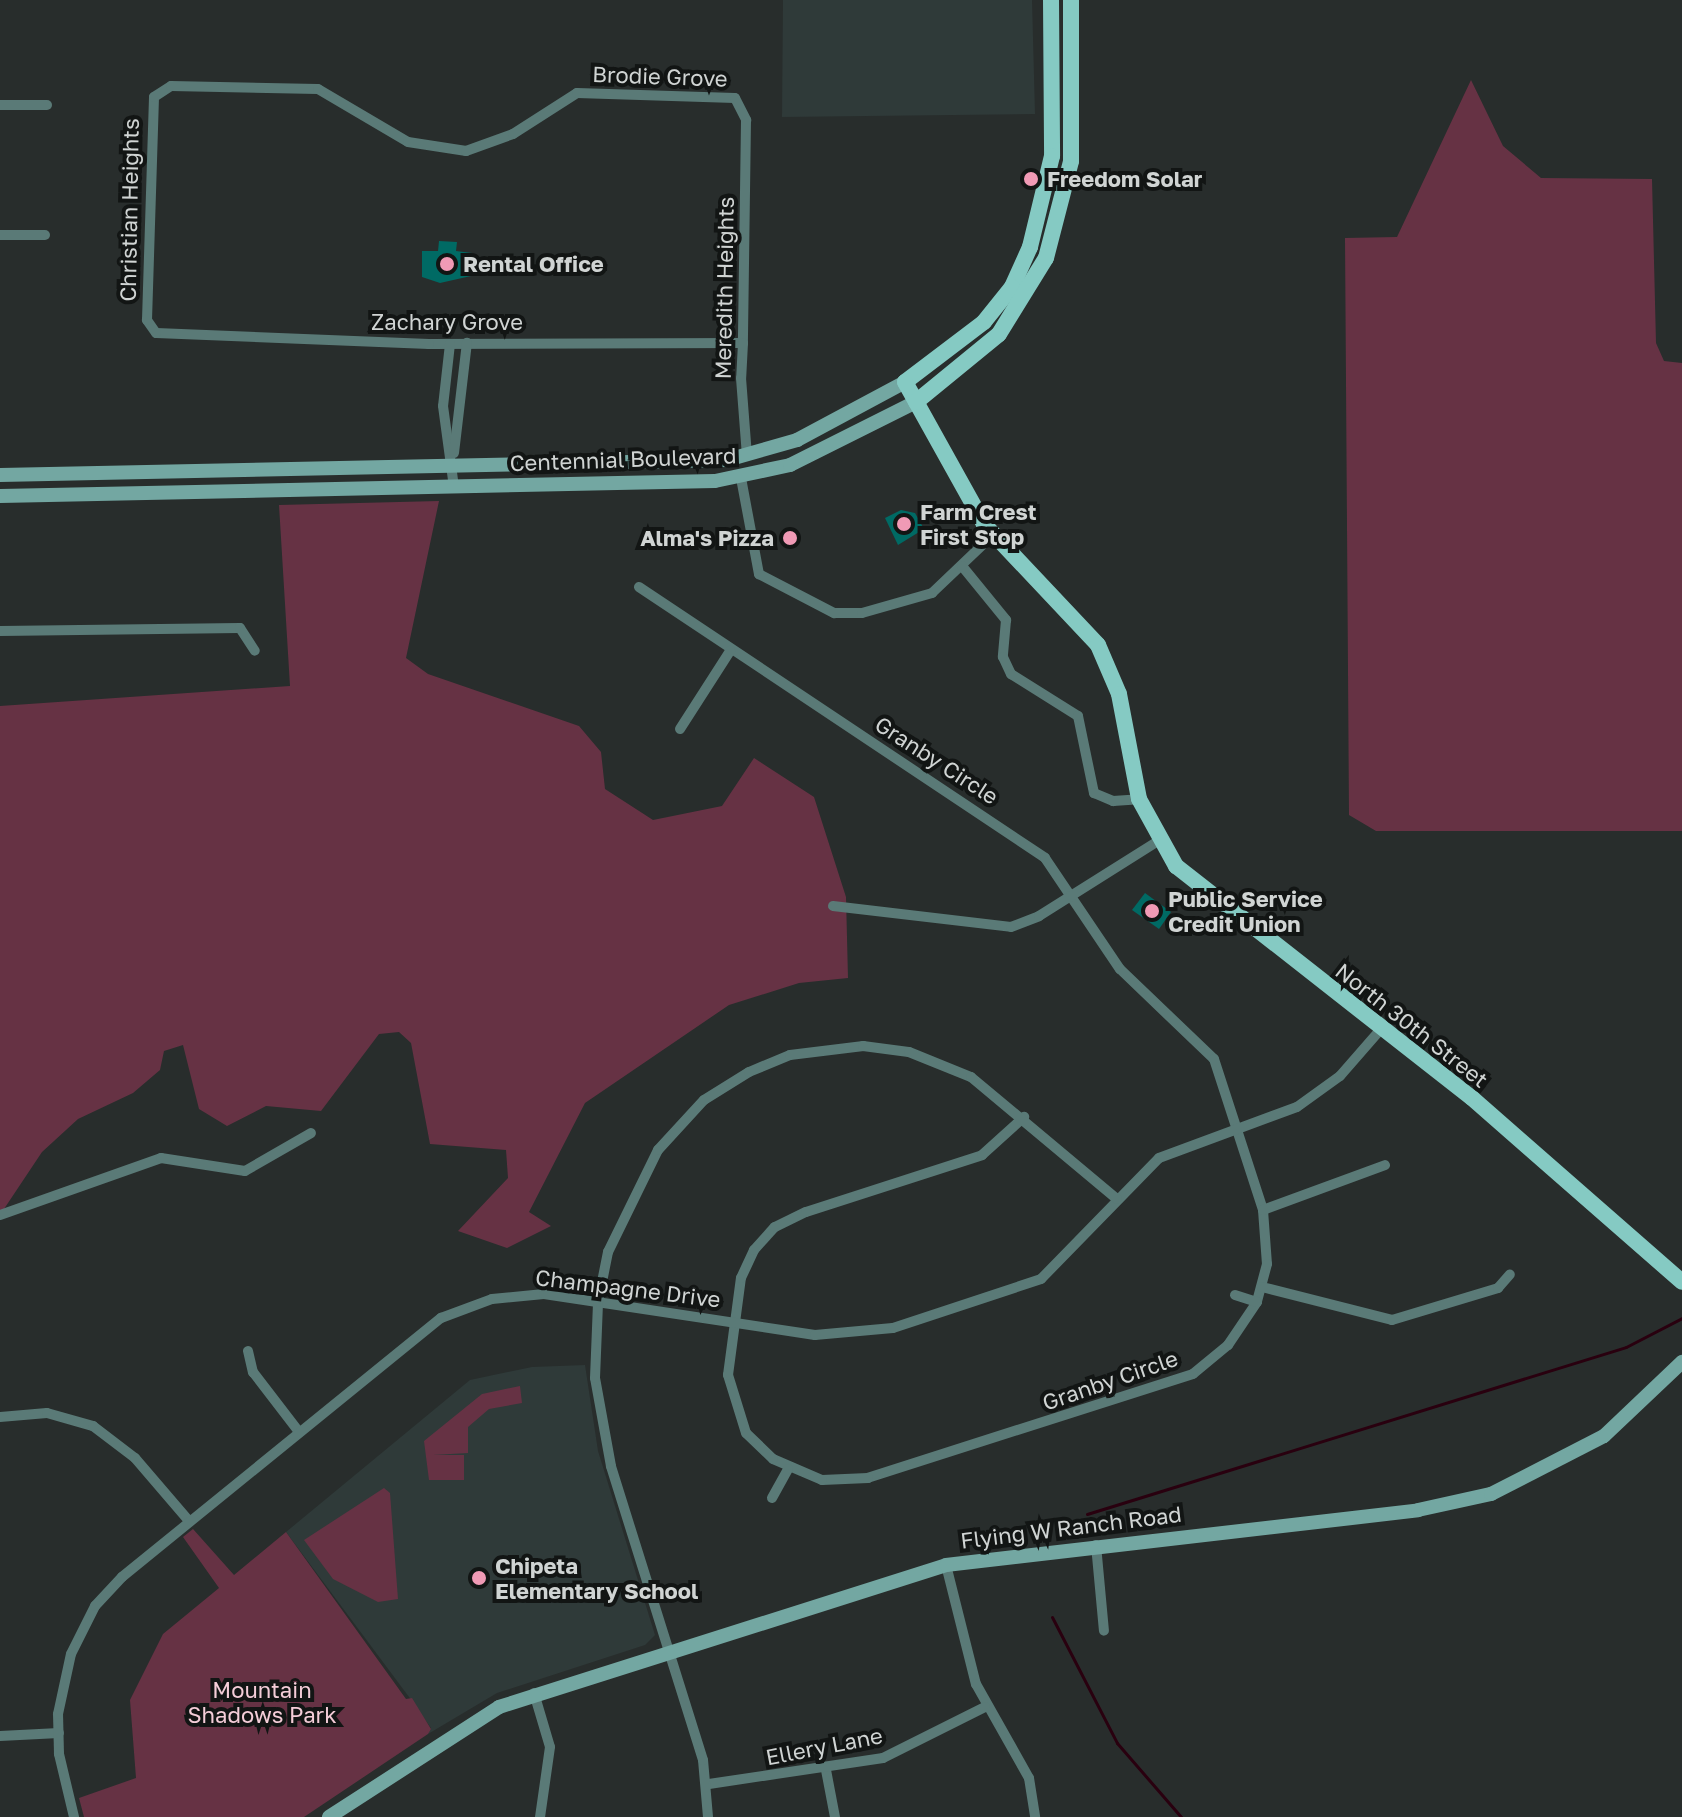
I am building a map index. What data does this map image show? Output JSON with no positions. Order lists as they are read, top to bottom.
{
  "streets": {
    "main road": ["Centennial Boulevard", "North 30th Street", "Flying W Ranch Road"],
    "street": [
      "Brodie Grove",
      "Christian Heights",
      "Meredith Heights",
      "Zachary Grove",
      "Granby Circle",
      "Champagne Drive",
      "Ellery Lane"
    ]
  },
  "crossings": [
    ["Brodie Grove", "Christian Heights"],
    ["Brodie Grove", "Meredith Heights"],
    ["Christian Heights", "Zachary Grove"],
    ["Meredith Heights", "Zachary Grove"],
    ["Meredith Heights", "Centennial Boulevard"],
    ["Centennial Boulevard", "North 30th Street"],
    ["Granby Circle", "Champagne Drive"],
    ["North 30th Street", "Champagne Drive"]
  ],
  "parks": ["Mountain Shadows Park"],
  "places": [
    "Freedom Solar",
    "Rental Office",
    "Farm Crest First Stop",
    "Alma's Pizza",
    "Public Service Credit Union",
    "Chipeta Elementary School"
  ]
}
